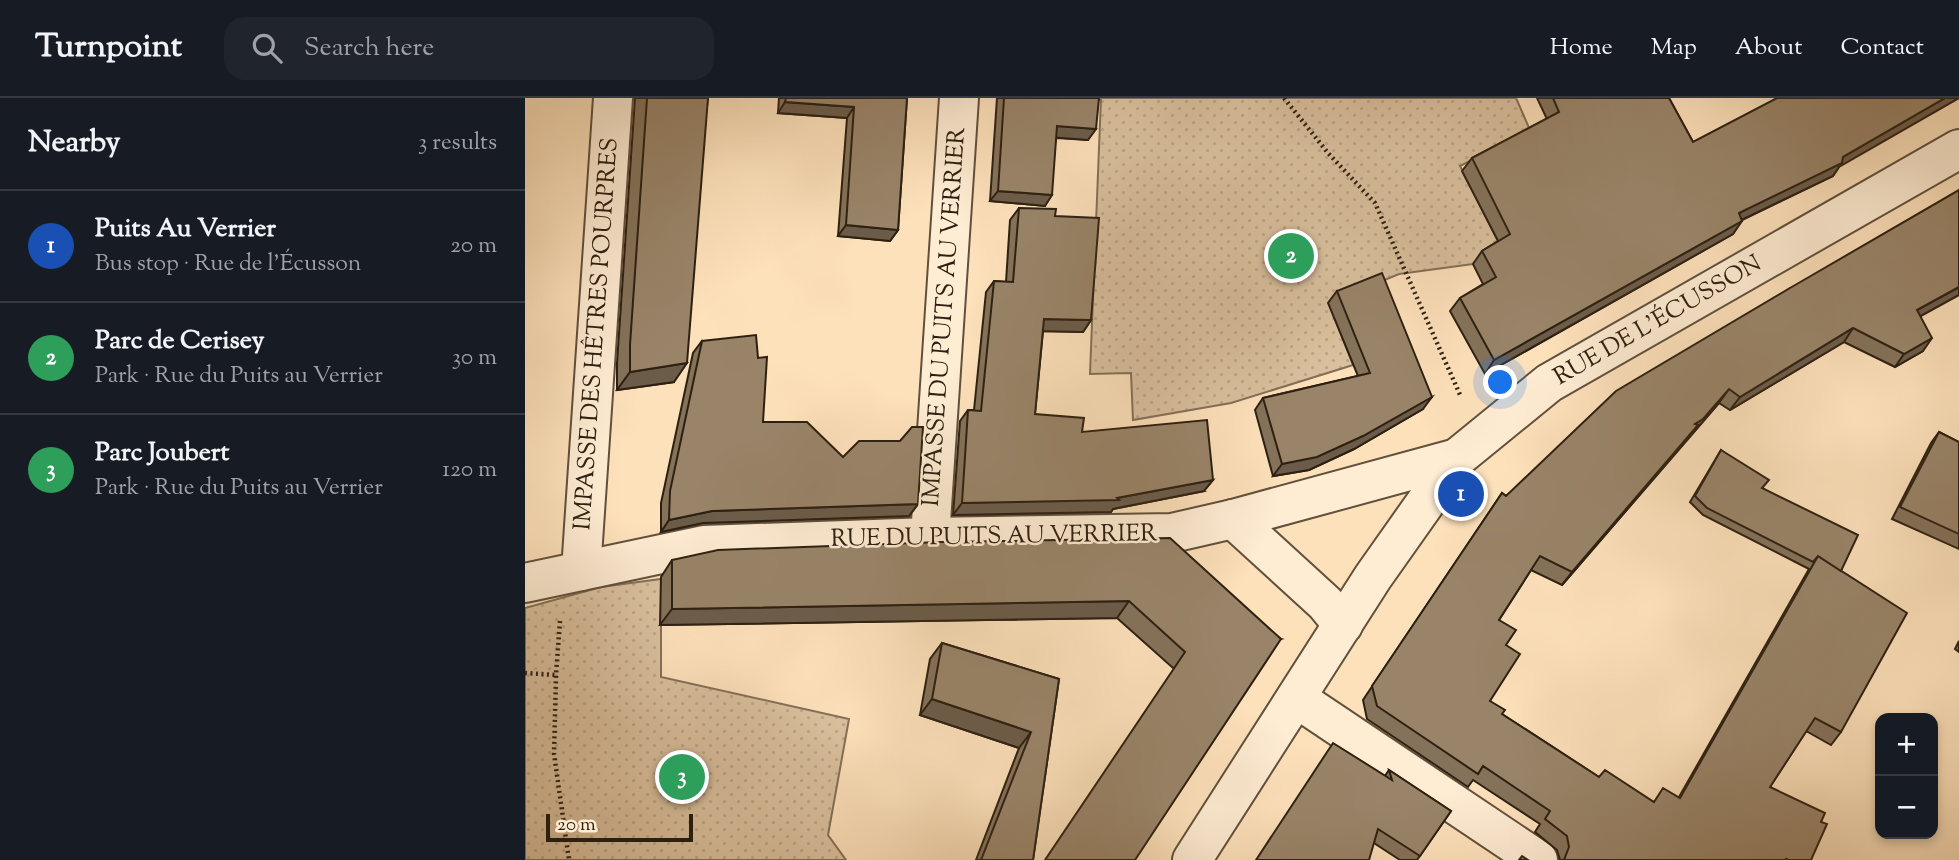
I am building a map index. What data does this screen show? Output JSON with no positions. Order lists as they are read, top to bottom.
{
  "streets": {
    "street": [
      "IMPASSE DU PUITS AU VERRIER",
      "RUE DE L'ÉCUSSON",
      "IMPASSE DES HÊTRES POURPRES",
      "RUE DU PUITS AU VERRIER"
    ]
  },
  "crossings": [
    ["IMPASSE DU PUITS AU VERRIER", "RUE DU PUITS AU VERRIER"],
    ["RUE DE L'ÉCUSSON", "RUE DU PUITS AU VERRIER"],
    ["IMPASSE DES HÊTRES POURPRES", "RUE DU PUITS AU VERRIER"]
  ],
  "scale_bar": "20 m",
  "page": {
    "header": "Turnpoint",
    "search": "Search here",
    "nav": [
      "Home",
      "Map",
      "About",
      "Contact"
    ],
    "heading": ["Nearby", "3 results"],
    "list": [
      {
        "mark": "1",
        "name": "Puits Au Verrier",
        "note": "Bus stop · Rue de l'Écusson",
        "value": "20 m"
      },
      {
        "mark": "2",
        "name": "Parc de Cerisey",
        "note": "Park · Rue du Puits au Verrier",
        "value": "30 m"
      },
      {
        "mark": "3",
        "name": "Parc Joubert",
        "note": "Park · Rue du Puits au Verrier",
        "value": "120 m"
      }
    ],
    "pins": ["2", "1", "3"],
    "map_buttons": ["+", "−"],
    "scale": "20 m"
  }
}
